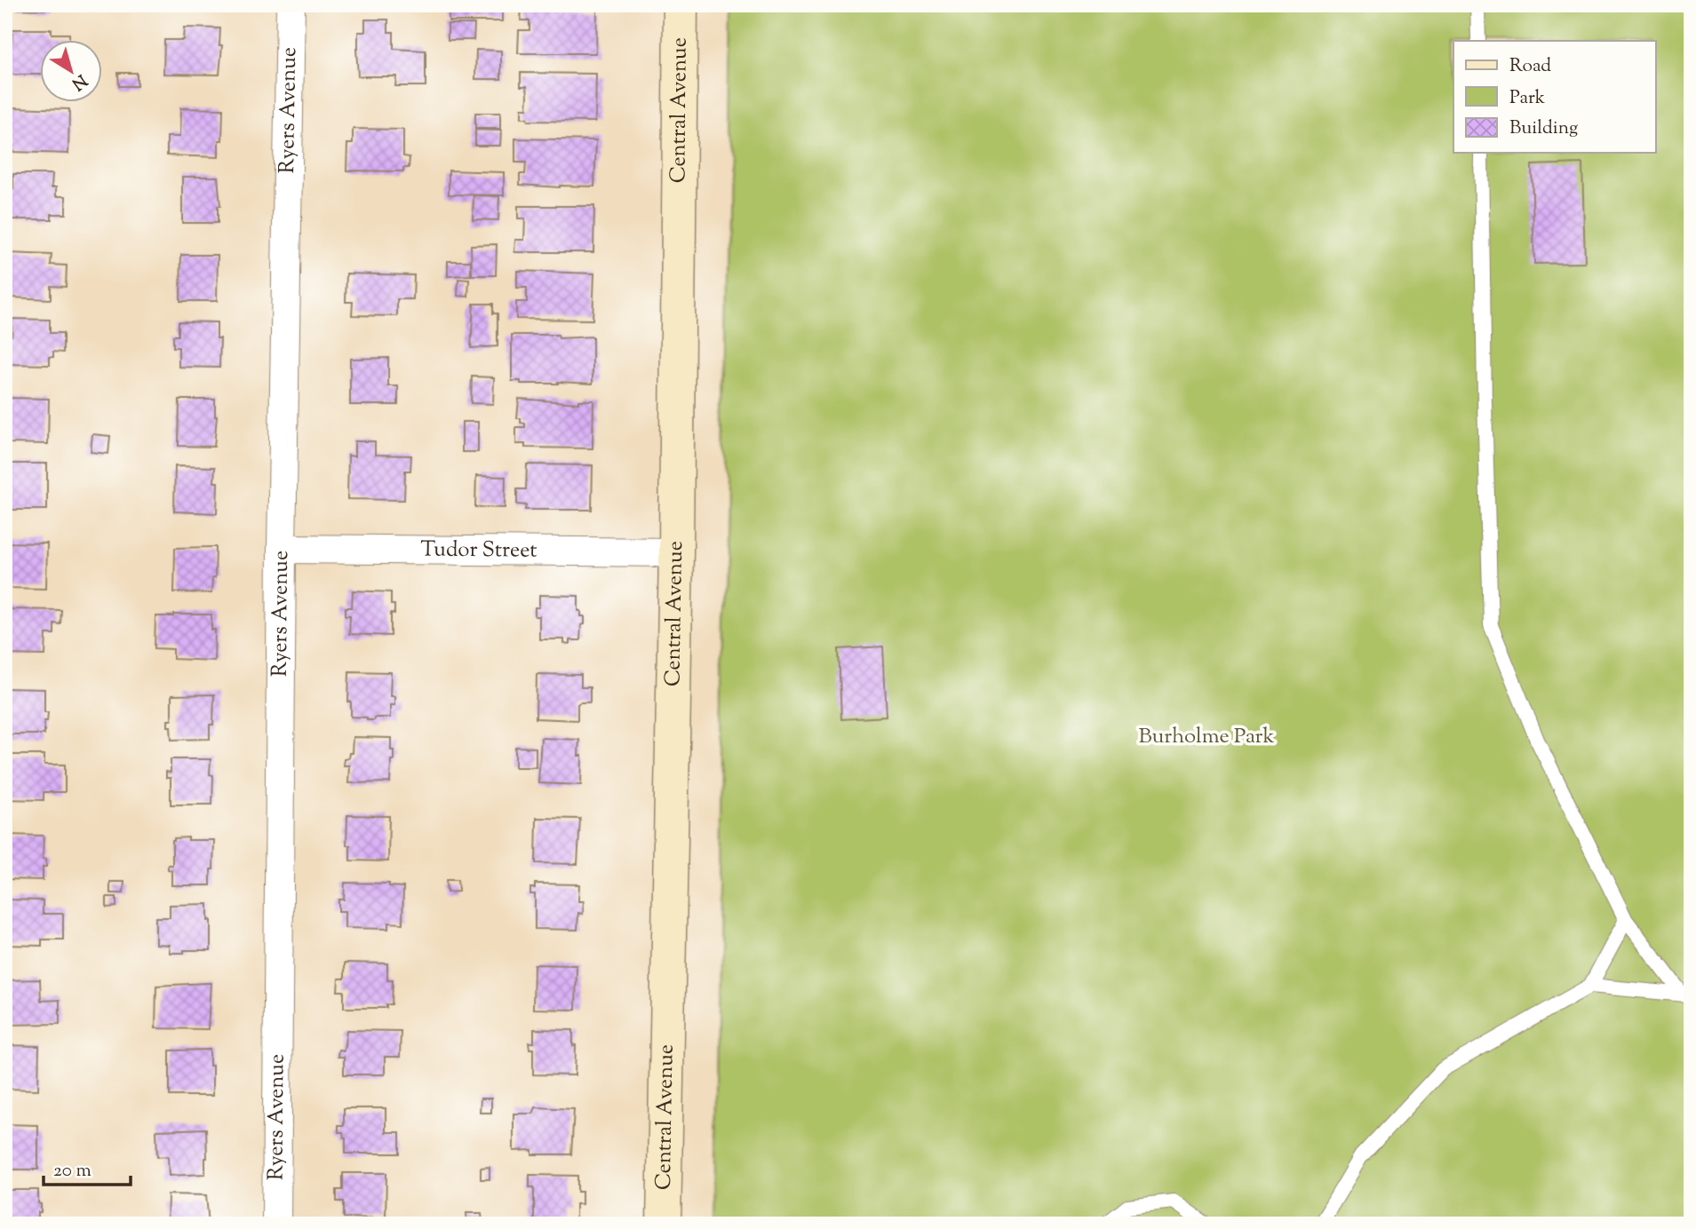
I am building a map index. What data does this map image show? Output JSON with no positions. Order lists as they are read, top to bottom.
{
  "streets": {
    "main road": ["Central Avenue"],
    "street": ["Ryers Avenue", "Tudor Street"]
  },
  "crossings": [
    ["Ryers Avenue", "Tudor Street"],
    ["Central Avenue", "Tudor Street"]
  ],
  "parks": ["Burholme Park"],
  "legend": ["Road", "Park", "Building"],
  "scale_bar": "20 m",
  "north": "bottom right"
}
